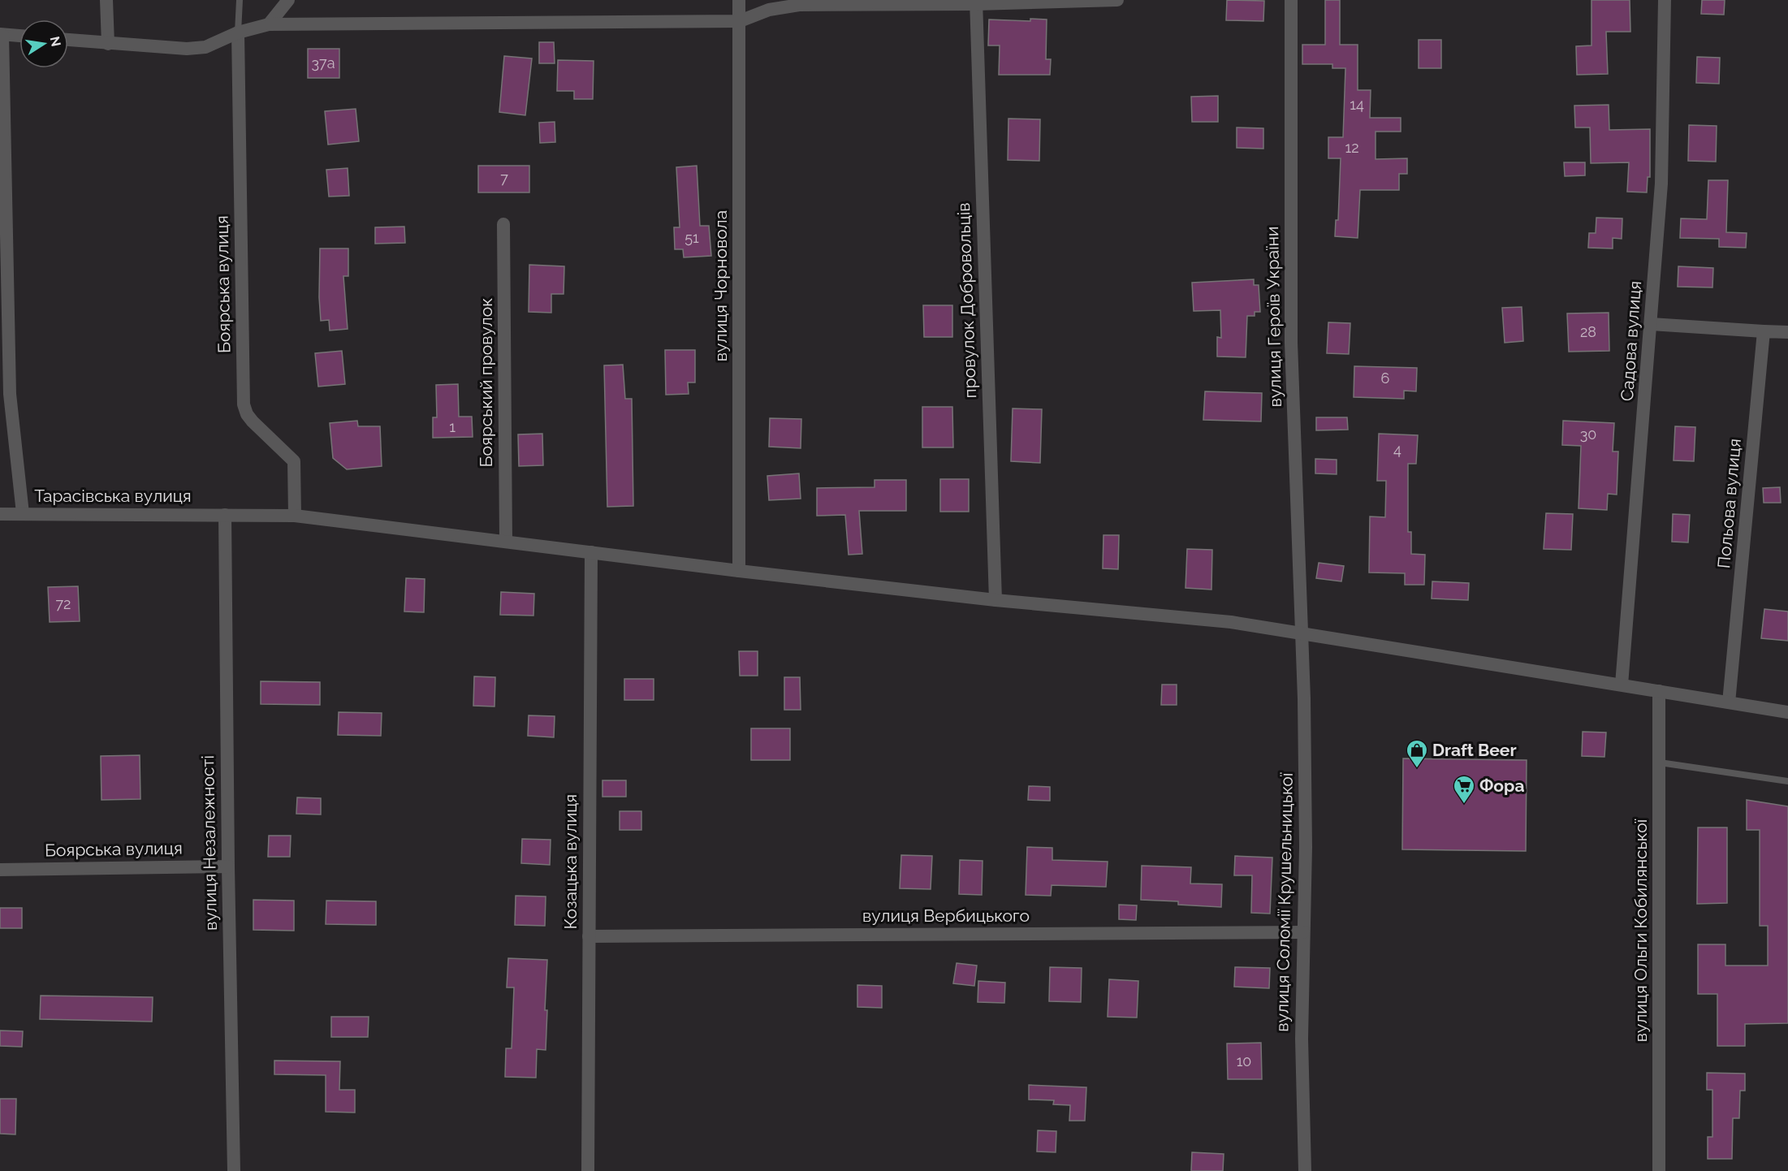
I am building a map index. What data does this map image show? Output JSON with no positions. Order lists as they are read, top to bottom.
{
  "streets": {
    "street": [
      "Боярська вулиця",
      "вулиця Чорновола",
      "провулок Добровольців",
      "вулиця Героїв України",
      "Садова вулиця",
      "Боярський провулок",
      "Тарасівська вулиця",
      "Польова вулиця",
      "вулиця Незалежності",
      "Козацька вулиця",
      "вулиця Соломії Крушельницької",
      "вулиця Вербицького",
      "вулиця Ольги Кобилянської"
    ]
  },
  "crossings": [
    ["Боярська вулиця", "Тарасівська вулиця"],
    ["Боярська вулиця", "вулиця Незалежності"],
    ["вулиця Чорновола", "Тарасівська вулиця"],
    ["провулок Добровольців", "Тарасівська вулиця"],
    ["вулиця Героїв України", "Тарасівська вулиця"],
    ["вулиця Героїв України", "вулиця Соломії Крушельницької"],
    ["Садова вулиця", "Тарасівська вулиця"],
    ["Боярський провулок", "Тарасівська вулиця"],
    ["Тарасівська вулиця", "Польова вулиця"],
    ["Тарасівська вулиця", "вулиця Незалежності"],
    ["Тарасівська вулиця", "Козацька вулиця"],
    ["Тарасівська вулиця", "вулиця Соломії Крушельницької"],
    ["Тарасівська вулиця", "вулиця Ольги Кобилянської"],
    ["Козацька вулиця", "вулиця Вербицького"],
    ["вулиця Соломії Крушельницької", "вулиця Вербицького"]
  ],
  "places": {
    "shop": ["Draft Beer"],
    "supermarket": ["Фора"]
  },
  "house_numbers": [
    "37а",
    "14",
    "12",
    "7",
    "51",
    "28",
    "6",
    "1",
    "30",
    "4",
    "72",
    "10"
  ],
  "north": "right"
}
